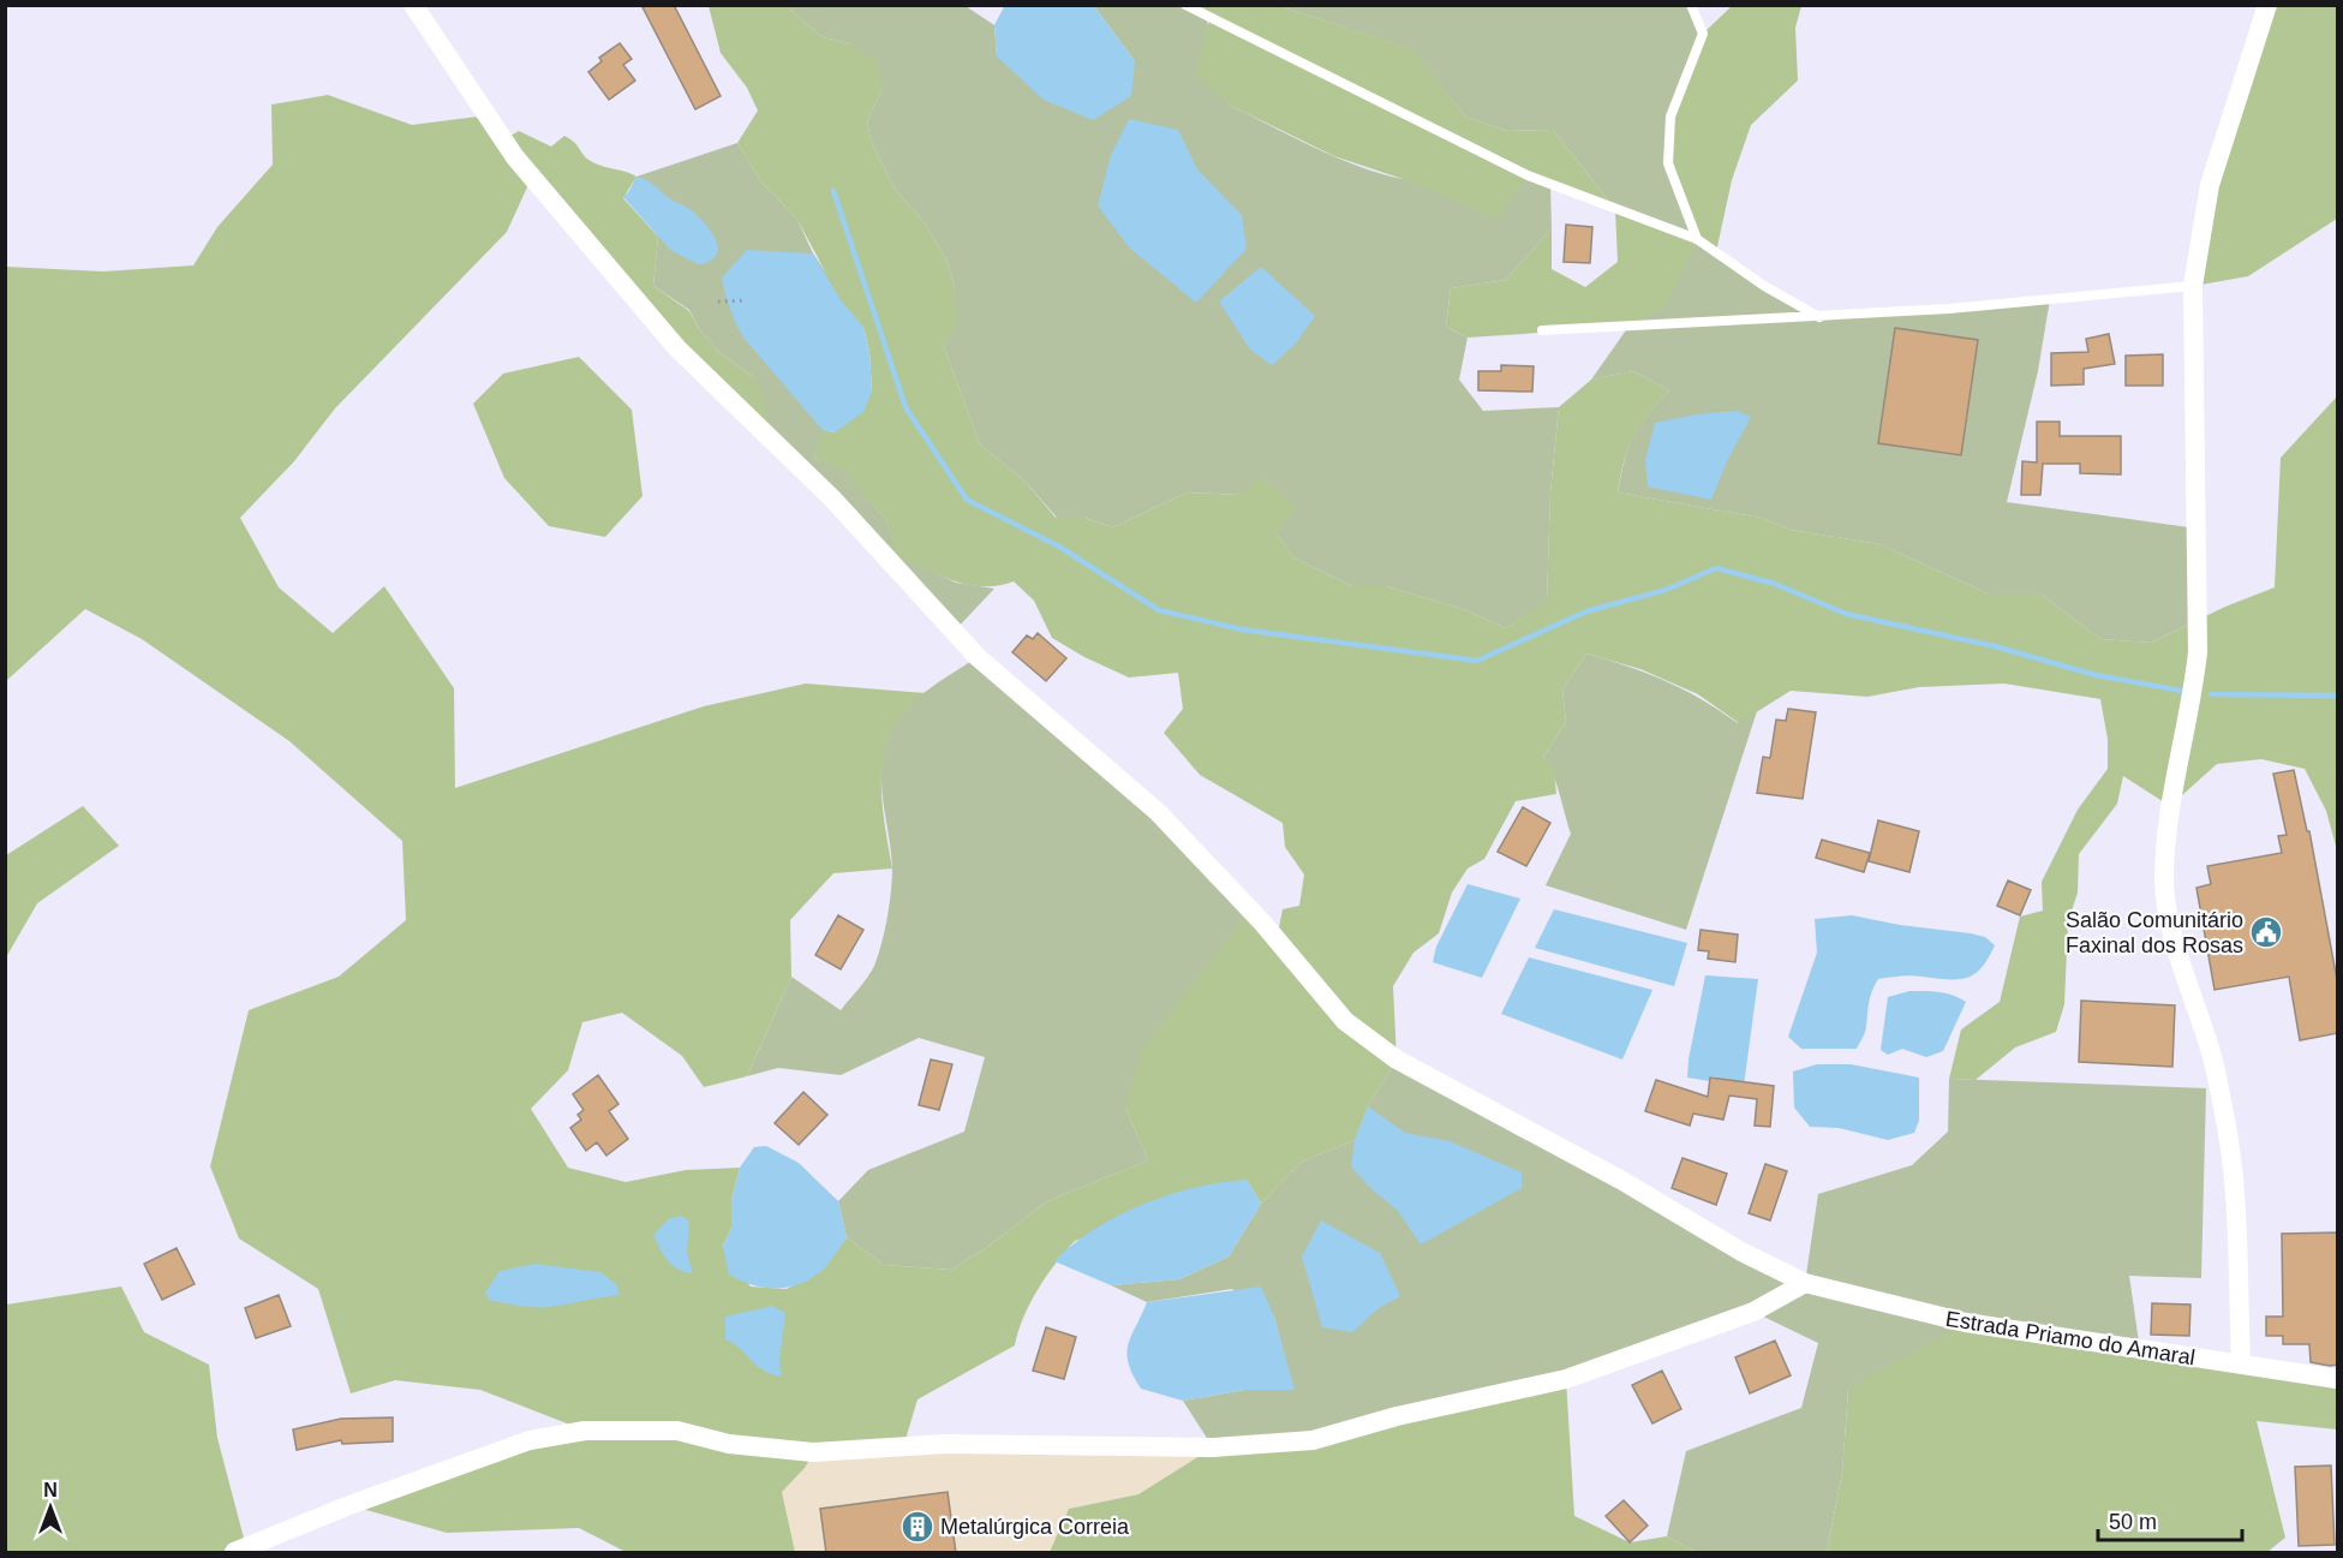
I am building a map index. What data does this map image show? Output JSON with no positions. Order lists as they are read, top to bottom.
{
  "streets": {
    "street": ["Estrada Priamo do Amaral"]
  },
  "places": {
    "public building": ["Salão Comunitário Faxinal dos Rosas"],
    "building": ["Metalúrgica Correia"]
  },
  "scale_bar": "50 m",
  "north": "top"
}
